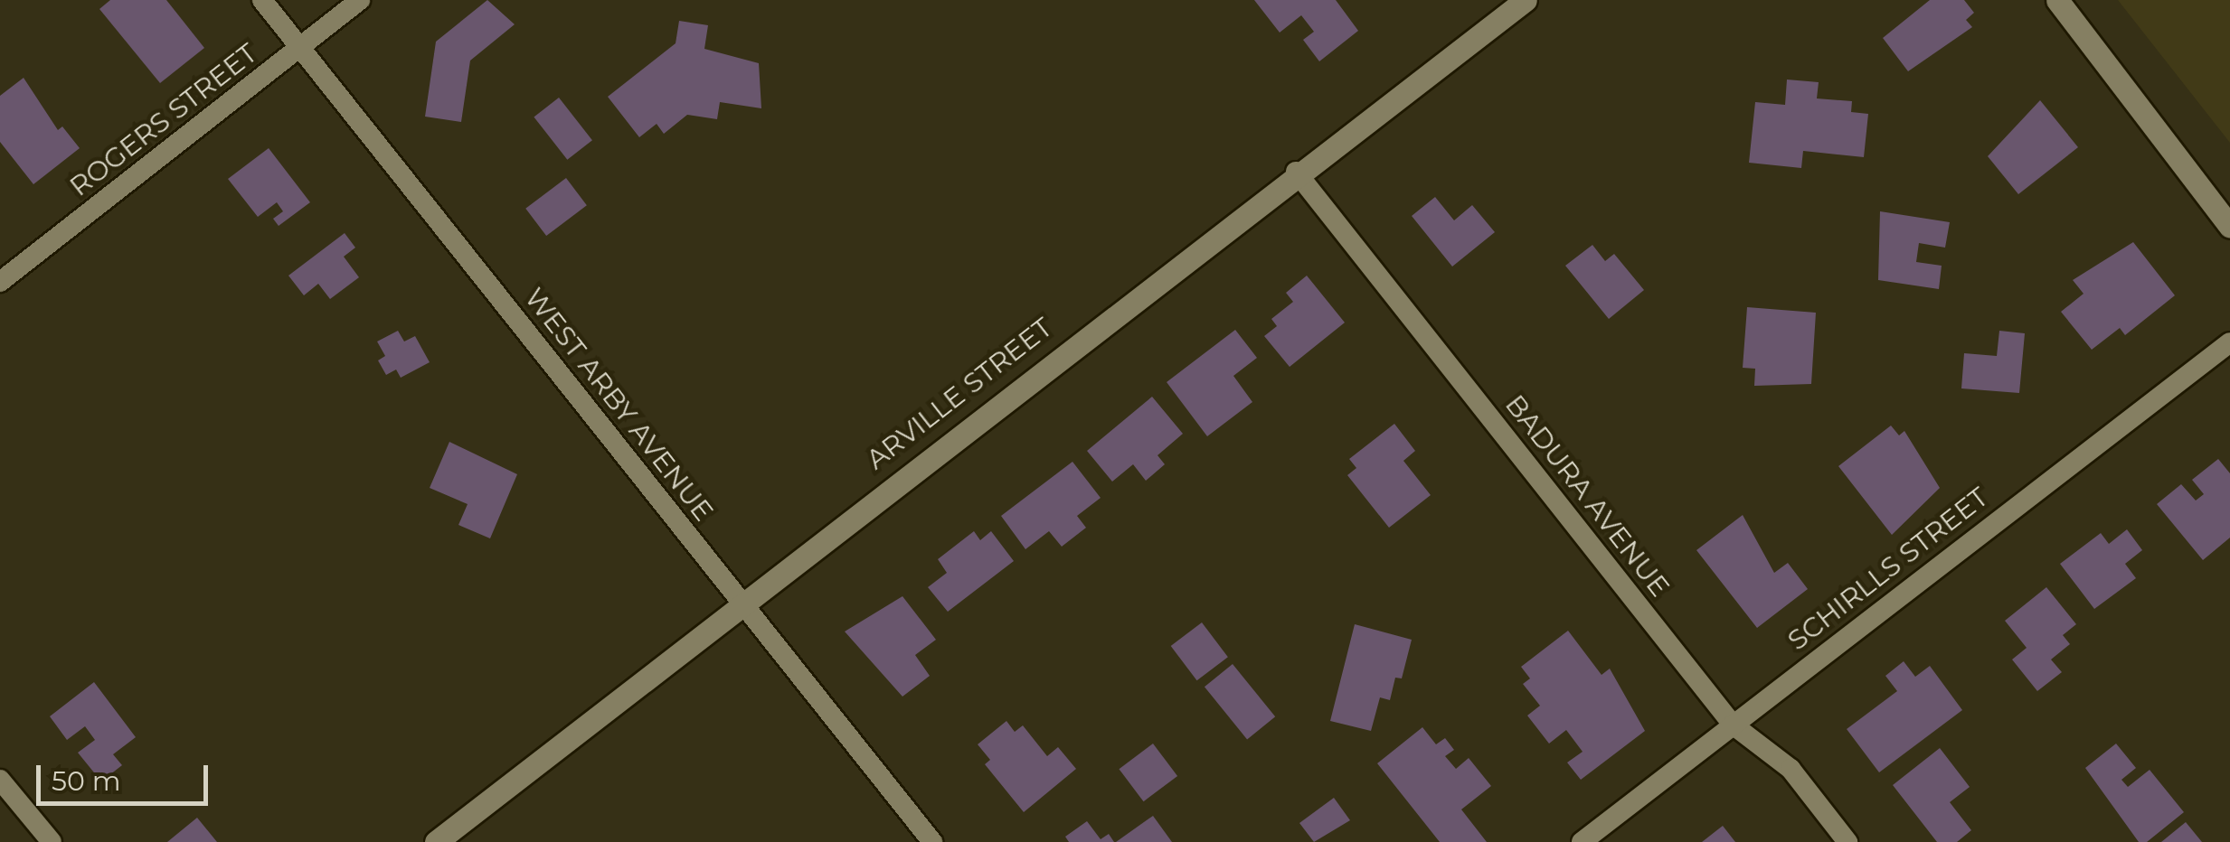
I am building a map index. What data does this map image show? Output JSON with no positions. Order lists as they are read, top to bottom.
{
  "streets": {
    "street": [
      "ROGERS STREET",
      "ARVILLE STREET",
      "WEST ARBY AVENUE",
      "BADURA AVENUE",
      "SCHIRLLS STREET"
    ]
  },
  "crossings": [
    ["ROGERS STREET", "WEST ARBY AVENUE"],
    ["ARVILLE STREET", "WEST ARBY AVENUE"],
    ["ARVILLE STREET", "BADURA AVENUE"],
    ["BADURA AVENUE", "SCHIRLLS STREET"]
  ],
  "scale_bar": "50 m"
}
